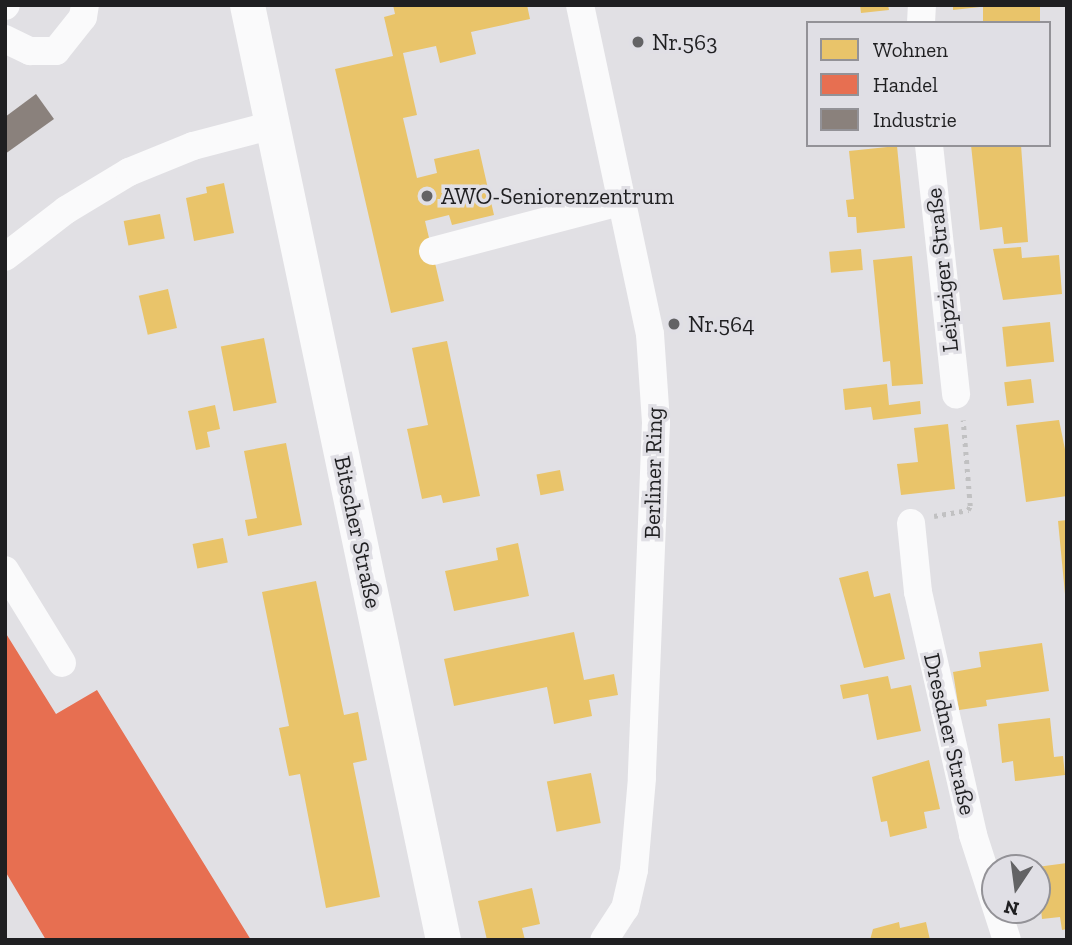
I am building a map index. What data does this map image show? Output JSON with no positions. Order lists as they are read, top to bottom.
{
  "streets": {
    "main road": ["Bitscher Straße"],
    "street": ["Leipziger Straße", "Berliner Ring", "Dresdner Straße"]
  },
  "places": ["Nr.563", "AWO-Seniorenzentrum", "Nr.564"],
  "legend": ["Wohnen", "Handel", "Industrie"],
  "north": "bottom"
}
